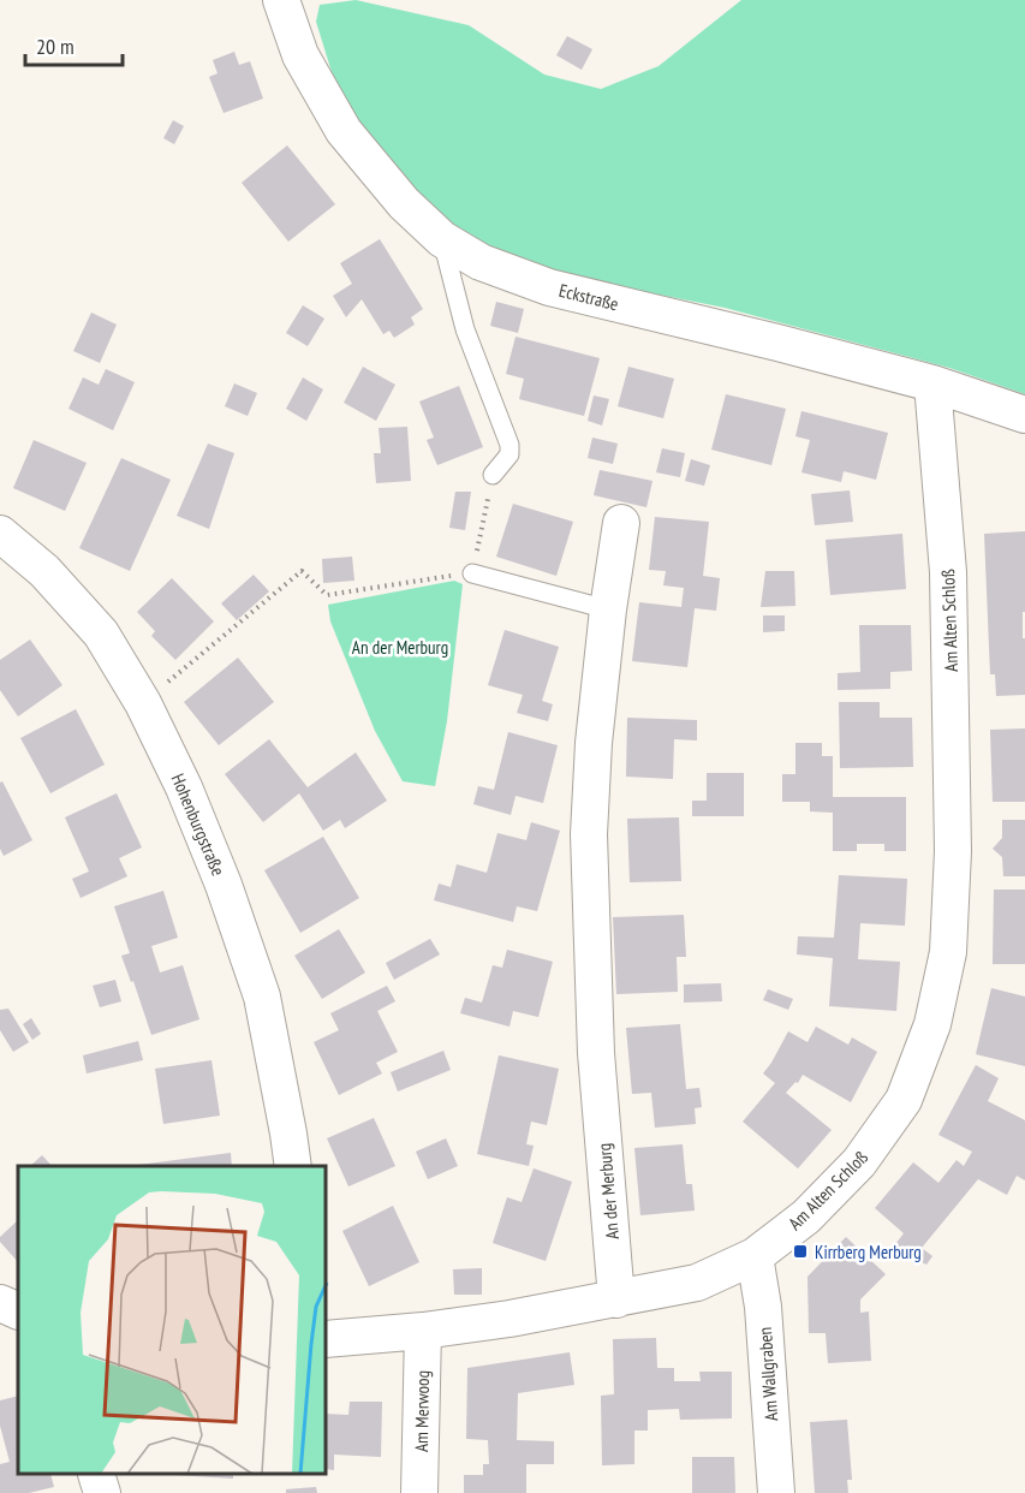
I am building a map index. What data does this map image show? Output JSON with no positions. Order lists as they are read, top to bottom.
{
  "streets": {
    "street": [
      "Eckstraße",
      "Am Alten Schloß",
      "Hohenburgstraße",
      "An der Merburg",
      "Am Wallgraben",
      "Am Merwoog"
    ]
  },
  "crossings": [
    ["Eckstraße", "Am Alten Schloß"],
    ["Am Alten Schloß", "An der Merburg"],
    ["Am Alten Schloß", "Am Wallgraben"],
    ["Am Alten Schloß", "Am Merwoog"]
  ],
  "parks": ["An der Merburg"],
  "places": {
    "transit": ["Kirrberg Merburg"]
  },
  "scale_bar": "20 m"
}
